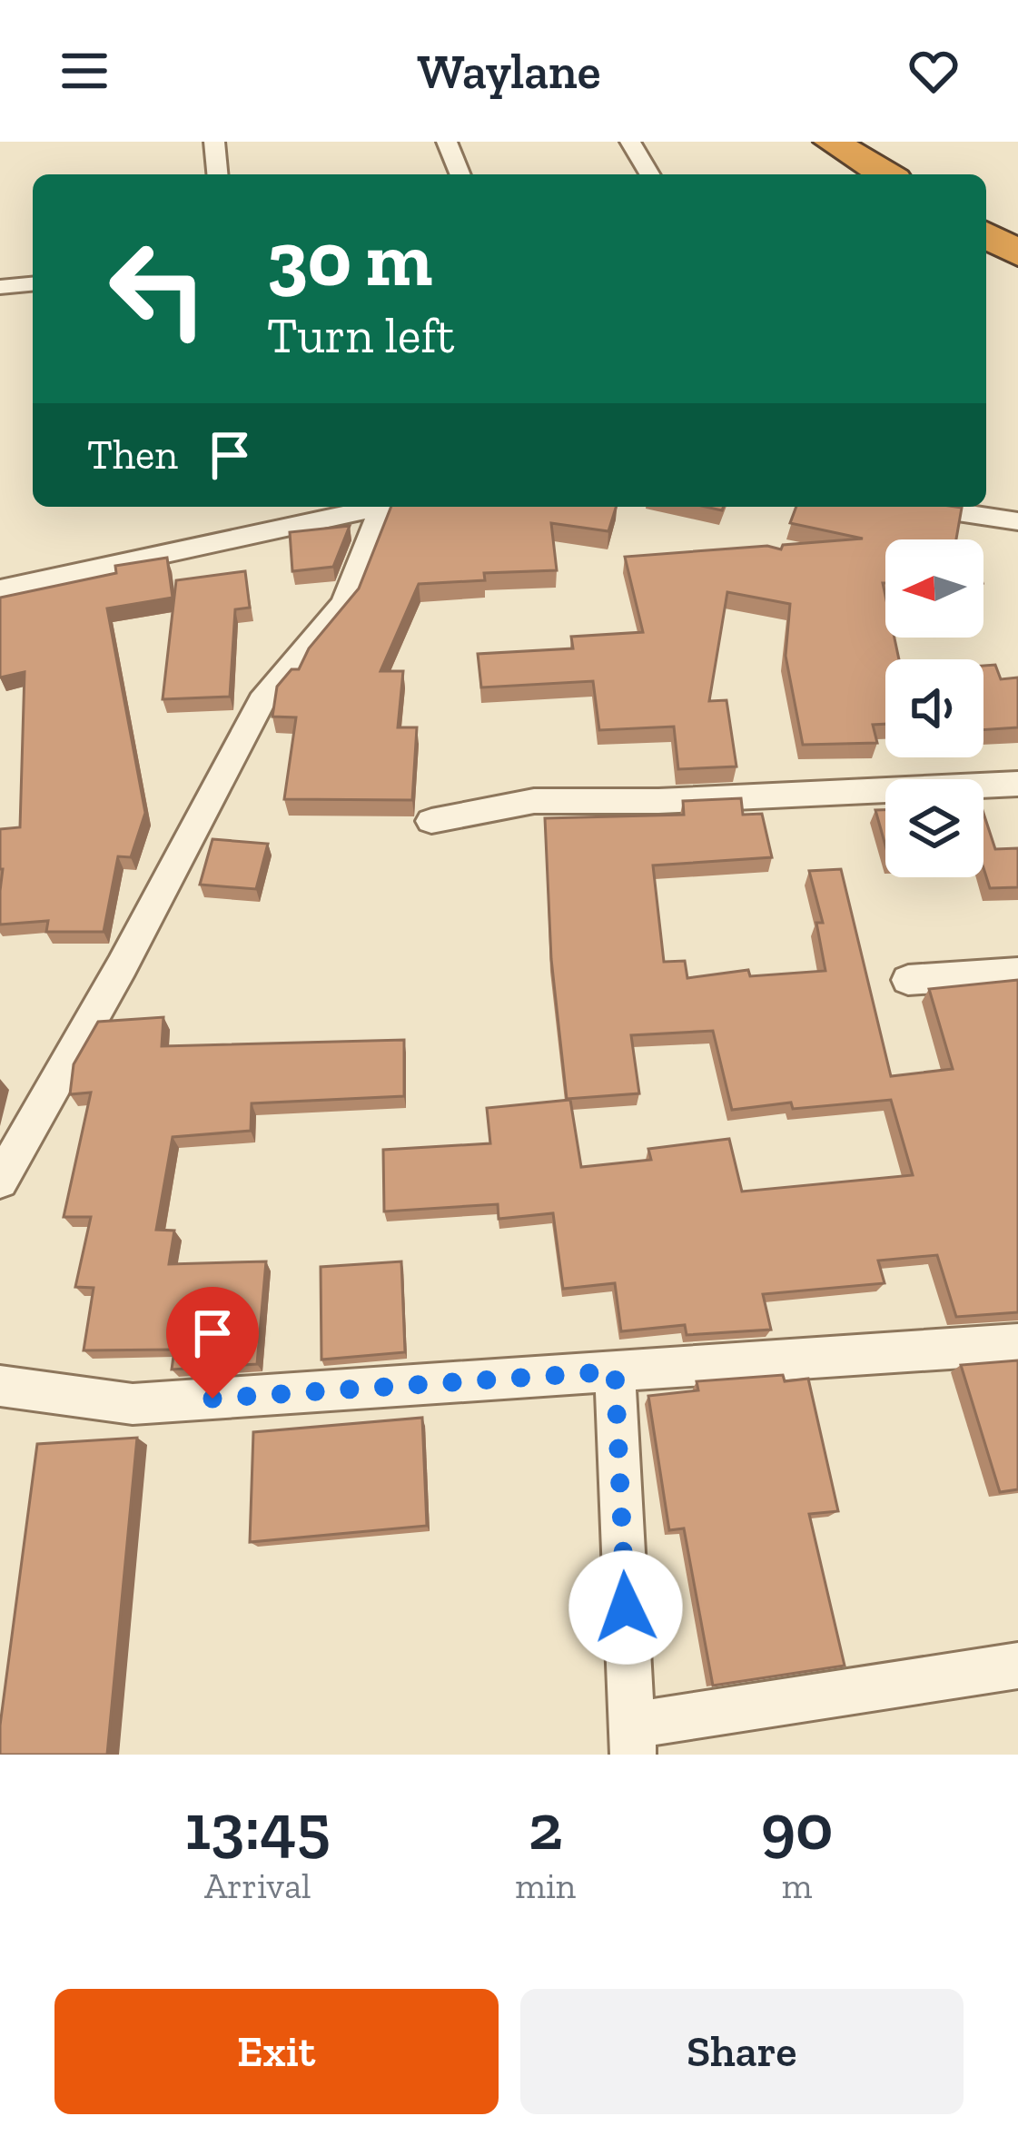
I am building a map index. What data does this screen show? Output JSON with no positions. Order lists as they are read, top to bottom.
{
  "north": "left",
  "page": {
    "header": "Waylane",
    "turn": ["30 m", "Turn left"],
    "then": "Then",
    "eta": [
      "13:45",
      "Arrival",
      "2",
      "min",
      "90",
      "m"
    ],
    "buttons": ["Exit", "Share"]
  }
}
